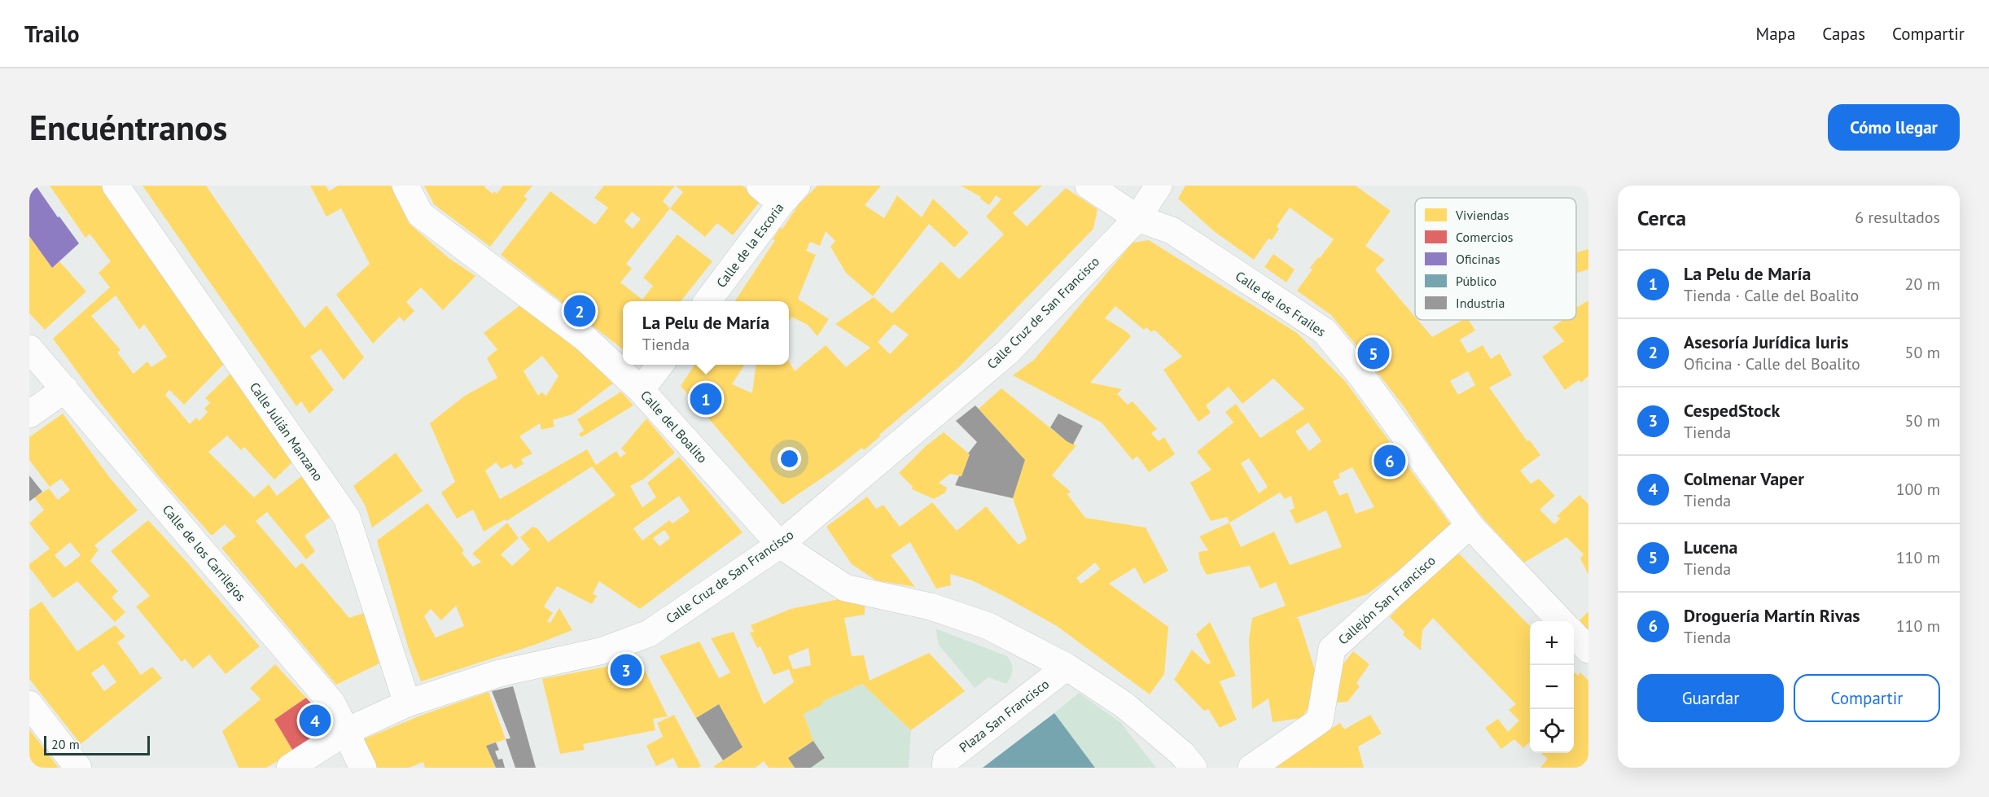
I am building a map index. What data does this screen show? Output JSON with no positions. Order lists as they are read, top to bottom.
{
  "streets": {
    "street": [
      "Calle de la Escoria",
      "Calle de los Frailes",
      "Calle Cruz de San Francisco",
      "Calle del Boalito",
      "Calle Julián Manzano",
      "Calle de los Carrilejos",
      "Callejón San Francisco",
      "Plaza San Francisco"
    ]
  },
  "crossings": [
    ["Calle de los Frailes", "Calle Cruz de San Francisco"],
    ["Calle de los Frailes", "Callejón San Francisco"],
    ["Calle Cruz de San Francisco", "Calle del Boalito"],
    ["Calle Cruz de San Francisco", "Calle Julián Manzano"],
    ["Calle Cruz de San Francisco", "Calle de los Carrilejos"],
    ["Calle Cruz de San Francisco", "Plaza San Francisco"],
    ["Calle del Boalito", "Plaza San Francisco"]
  ],
  "legend": [
    "Viviendas",
    "Comercios",
    "Oficinas",
    "Público",
    "Industria"
  ],
  "scale_bar": "20 m",
  "page": {
    "header": "Trailo",
    "nav": ["Mapa", "Capas", "Compartir"],
    "buttons": [
      "Cómo llegar",
      ["Guardar", "Compartir"]
    ],
    "title": "Encuéntranos",
    "heading": ["Cerca", "6 resultados"],
    "list": [
      {
        "mark": "1",
        "name": "La Pelu de María",
        "note": "Tienda · Calle del Boalito",
        "value": "20 m"
      },
      {
        "mark": "2",
        "name": "Asesoría Jurídica Iuris",
        "note": "Oficina · Calle del Boalito",
        "value": "50 m"
      },
      {
        "mark": "3",
        "name": "CespedStock",
        "note": "Tienda",
        "value": "50 m"
      },
      {
        "mark": "4",
        "name": "Colmenar Vaper",
        "note": "Tienda",
        "value": "100 m"
      },
      {
        "mark": "5",
        "name": "Lucena",
        "note": "Tienda",
        "value": "110 m"
      },
      {
        "mark": "6",
        "name": "Droguería Martín Rivas",
        "note": "Tienda",
        "value": "110 m"
      }
    ],
    "pins": [
      "2",
      "5",
      "1",
      "6",
      "3",
      "4"
    ],
    "popup": ["La Pelu de María", "Tienda"],
    "map_buttons": ["+", "−"],
    "scale": "20 m"
  }
}
